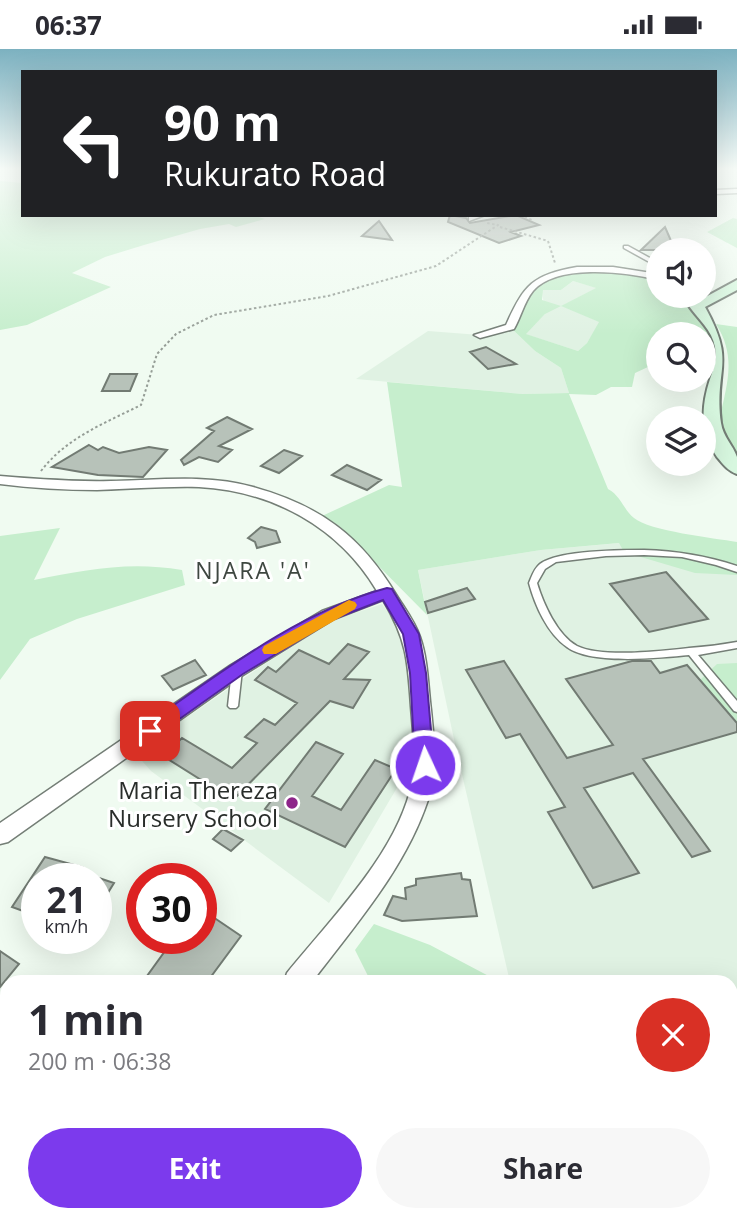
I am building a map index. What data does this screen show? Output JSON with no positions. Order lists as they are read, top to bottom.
{
  "districts": ["NJARA 'A'"],
  "places": ["Maria Thereza Nursery School"],
  "page": {
    "status": "06:37",
    "turn": ["90 m", "Rukurato Road"],
    "speed": "21 km/h",
    "limit": "30",
    "heading": ["1 min", "200 m · 06:38"],
    "buttons": ["Exit", "Share"]
  }
}
